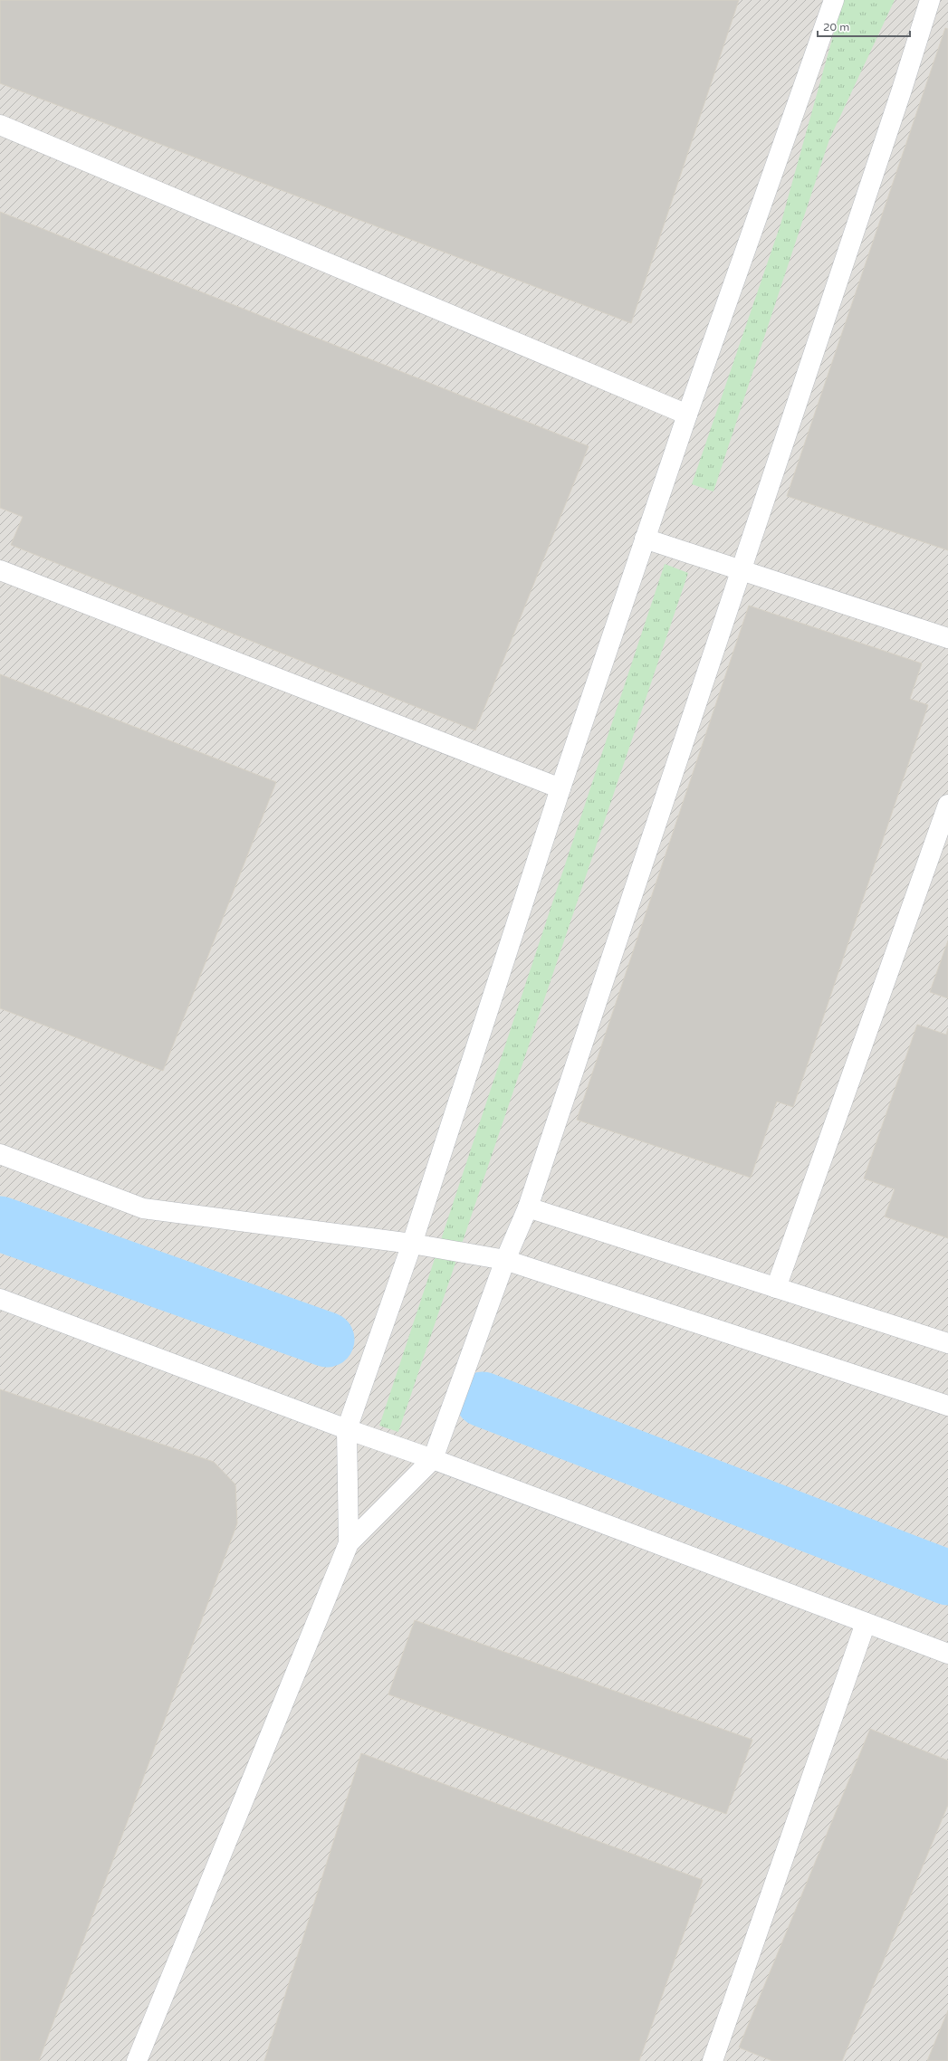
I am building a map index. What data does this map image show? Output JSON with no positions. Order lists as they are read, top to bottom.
{
  "scale_bar": "20 m"
}
